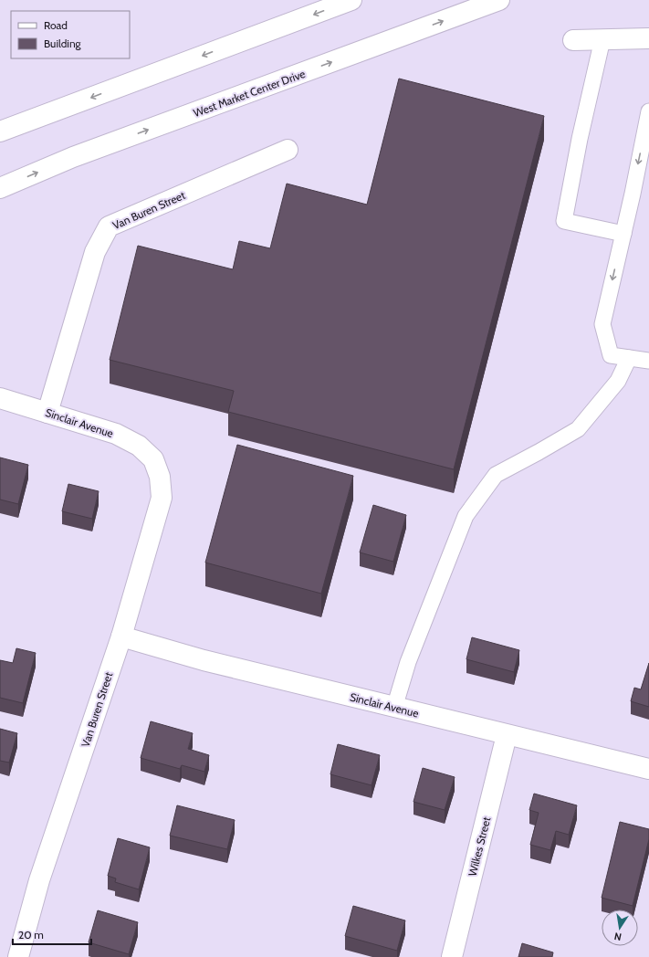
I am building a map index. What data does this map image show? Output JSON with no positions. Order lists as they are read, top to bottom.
{
  "streets": {
    "street": [
      "West Market Center Drive",
      "Van Buren Street",
      "Sinclair Avenue",
      "Wilkes Street"
    ]
  },
  "crossings": [
    ["Van Buren Street", "Sinclair Avenue"],
    ["Sinclair Avenue", "Wilkes Street"]
  ],
  "legend": ["Road", "Building"],
  "scale_bar": "20 m",
  "north": "bottom"
}
